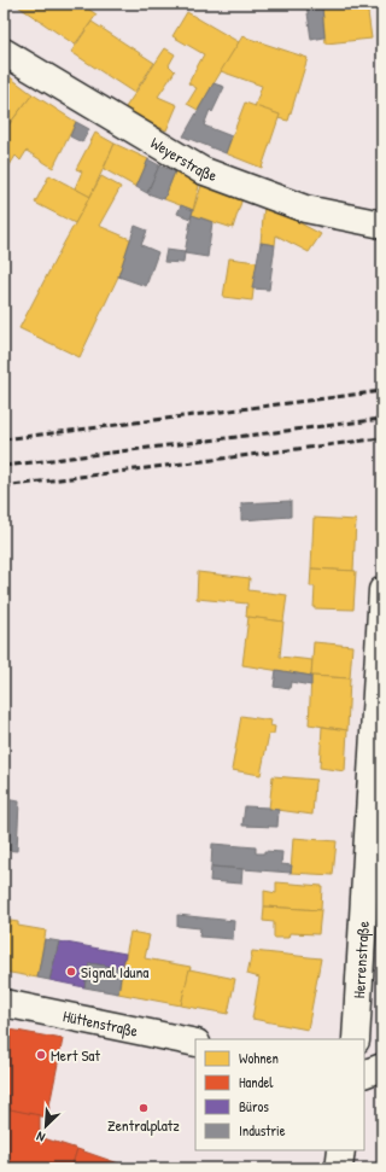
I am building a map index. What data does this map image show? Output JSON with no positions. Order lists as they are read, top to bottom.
{
  "streets": {
    "street": ["Weyerstraße", "Herrenstraße", "Hüttenstraße"]
  },
  "places": ["Signal Iduna", "Mert Sat", "Zentralplatz"],
  "legend": [
    "Wohnen",
    "Handel",
    "Büros",
    "Industrie"
  ],
  "north": "bottom left"
}
